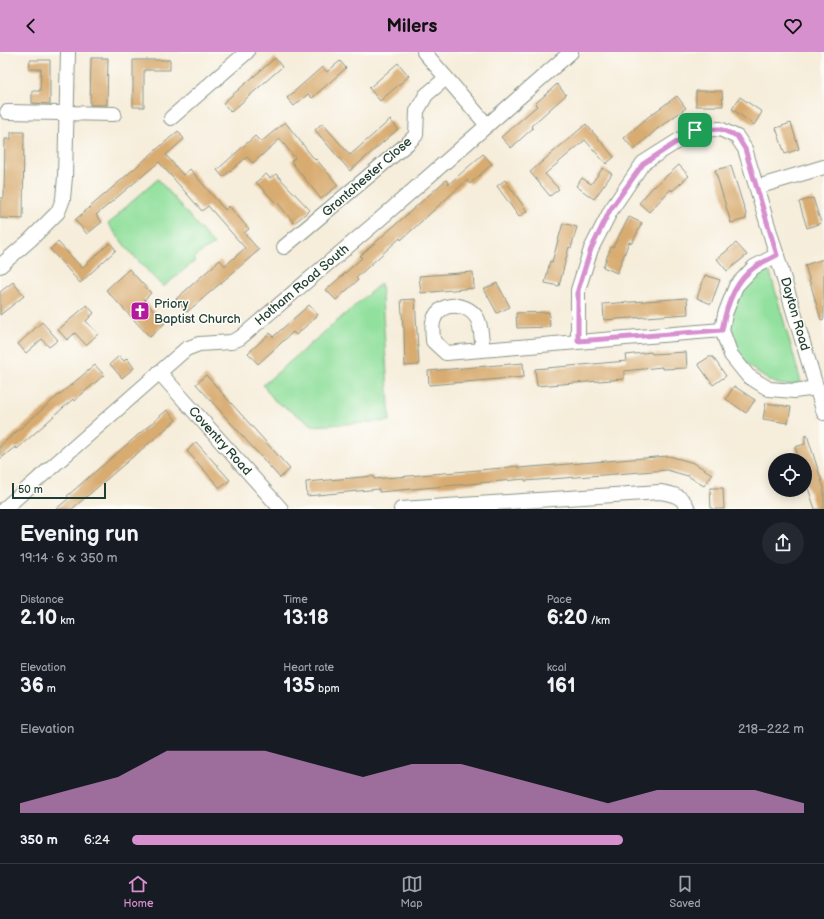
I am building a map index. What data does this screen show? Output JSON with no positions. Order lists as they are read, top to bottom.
{
  "streets": {
    "street": [
      "Grantchester Close",
      "Hotham Road South",
      "Dayton Road",
      "Coventry Road"
    ]
  },
  "crossings": [
    ["Hotham Road South", "Coventry Road"]
  ],
  "places": {
    "church": ["Priory Baptist Church"]
  },
  "scale_bar": "50 m",
  "page": {
    "header": "Milers",
    "scale": "50 m",
    "heading": ["Evening run", "19:14 · 6 × 350 m"],
    "stats": [
      ["Distance", "2.10 km"],
      ["Time", "13:18"],
      ["Pace", "6:20 /km"],
      ["Elevation", "36 m"],
      ["Heart rate", "135 bpm"],
      ["kcal", "161"]
    ],
    "chart": ["Elevation", "218–222 m"],
    "list": [
      {
        "name": "350 m",
        "note": "6:24"
      }
    ],
    "tabs": ["Home", "Map", "Saved"]
  }
}
